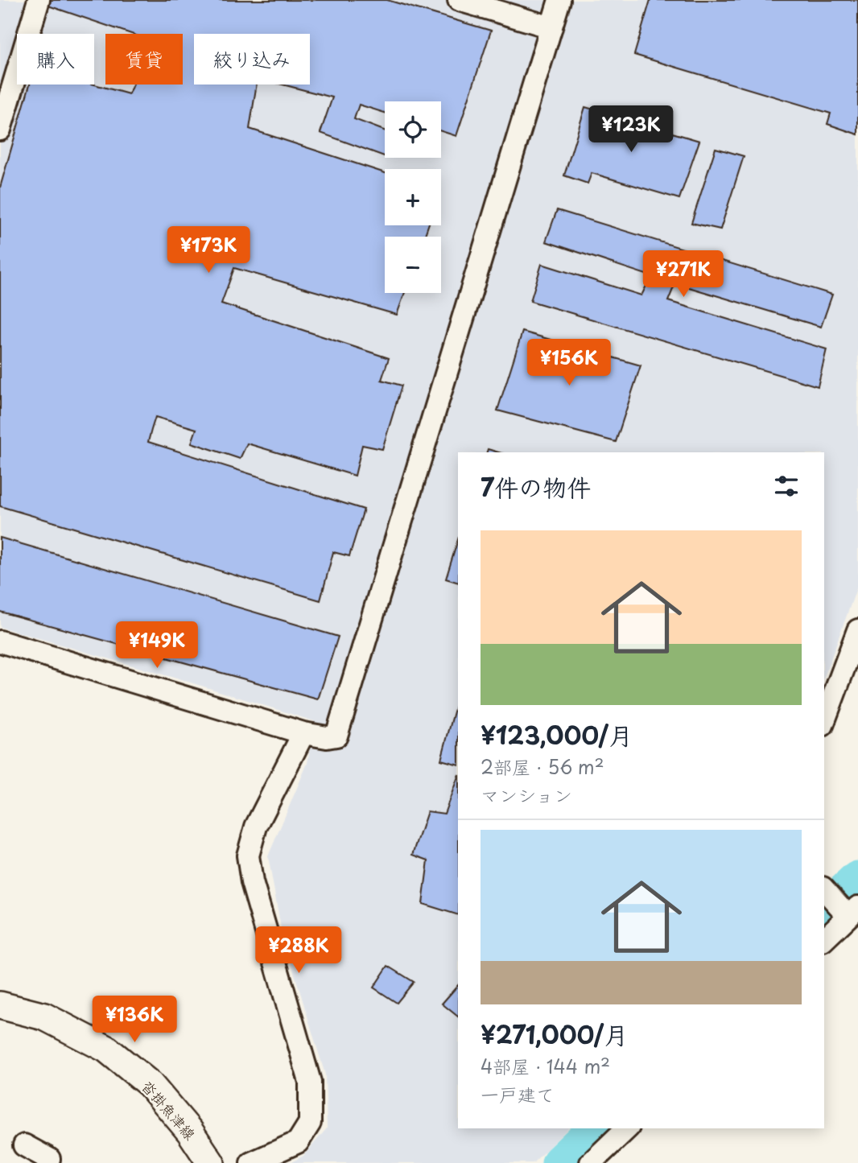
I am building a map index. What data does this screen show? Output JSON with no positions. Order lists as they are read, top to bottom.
{
  "streets": {
    "main road": ["沓掛魚津線"]
  },
  "page": {
    "chip": ["購入", "賃貸", "絞り込み"],
    "map_buttons": ["+", "−"],
    "price": [
      "¥123K",
      "¥173K",
      "¥271K",
      "¥156K",
      "¥149K",
      "¥288K",
      "¥136K"
    ],
    "heading": "7件の物件",
    "list": [
      {
        "name": "¥123,000/月",
        "note": "2部屋 · 56 m² · マンション"
      },
      {
        "name": "¥271,000/月",
        "note": "4部屋 · 144 m² · 一戸建て"
      }
    ]
  }
}
